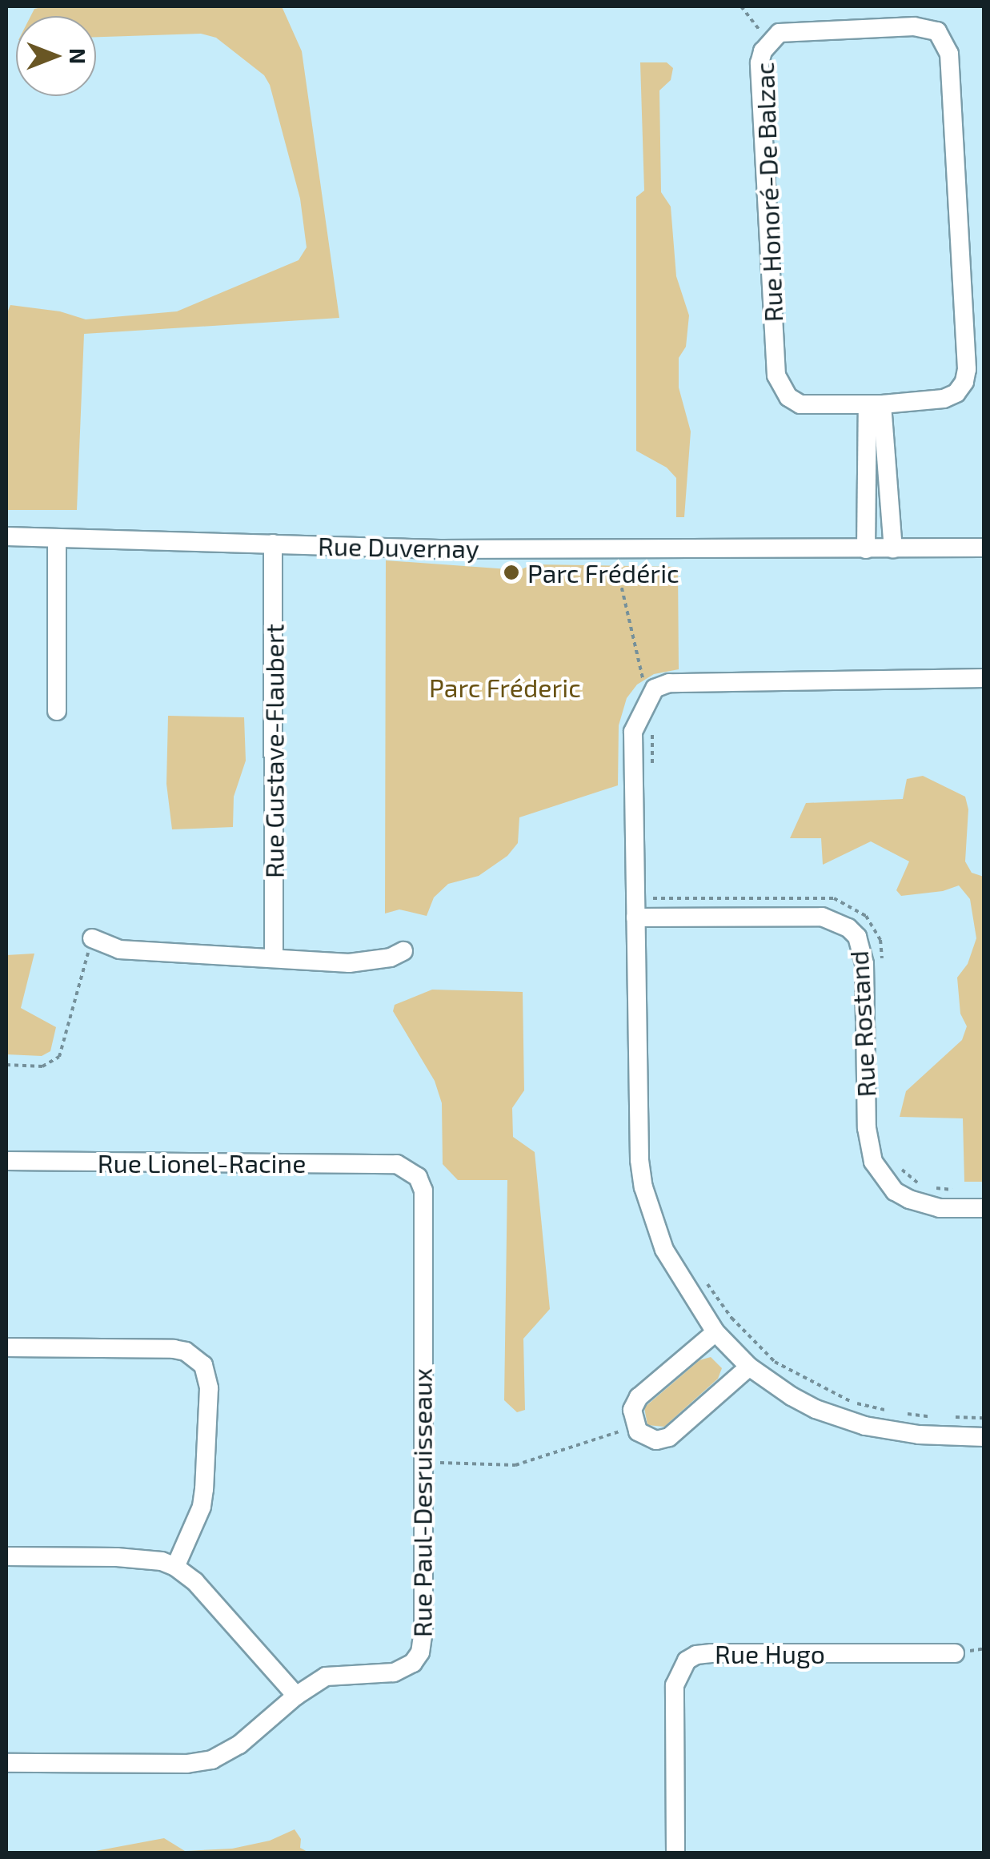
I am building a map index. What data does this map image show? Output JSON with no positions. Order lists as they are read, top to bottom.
{
  "streets": {
    "street": [
      "Rue Honoré-De Balzac",
      "Rue Duvernay",
      "Rue Gustave-Flaubert",
      "Rue Rostand",
      "Rue Lionel-Racine",
      "Rue Paul-Desruisseaux",
      "Rue Hugo"
    ]
  },
  "crossings": [
    ["Rue Duvernay", "Rue Gustave-Flaubert"],
    ["Rue Lionel-Racine", "Rue Paul-Desruisseaux"]
  ],
  "parks": ["Parc Fréderic"],
  "places": ["Parc Frédéric"],
  "north": "right"
}
